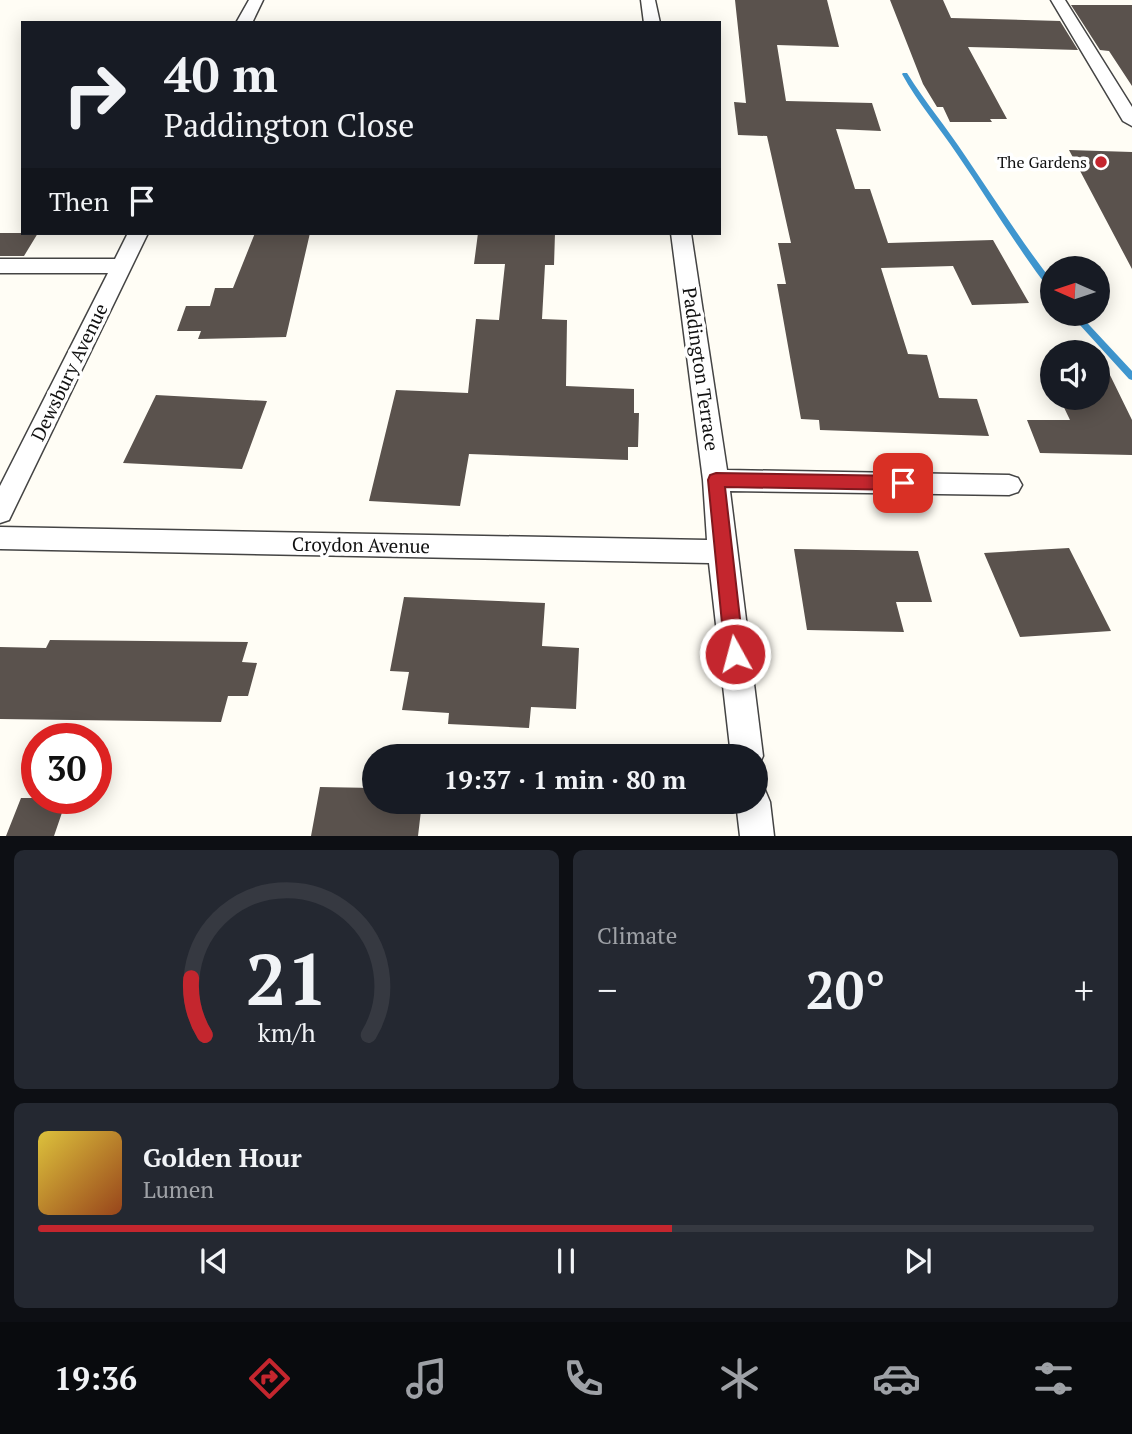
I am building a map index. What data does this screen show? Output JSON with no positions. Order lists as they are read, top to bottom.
{
  "streets": {
    "street": ["Paddington Terrace", "Dewsbury Avenue", "Croydon Avenue"]
  },
  "crossings": [
    ["Paddington Terrace", "Croydon Avenue"]
  ],
  "places": ["The Gardens"],
  "north": "left",
  "page": {
    "turn": ["40 m", "Paddington Close"],
    "then": "Then",
    "limit": "30",
    "trip": "19:37 · 1 min · 80 m",
    "tile": "Climate",
    "heat": ["−", "20°", "+"],
    "song": ["Golden Hour", "Lumen"],
    "tabs": "19:36",
    "gauge": ["21", "km/h"]
  }
}
